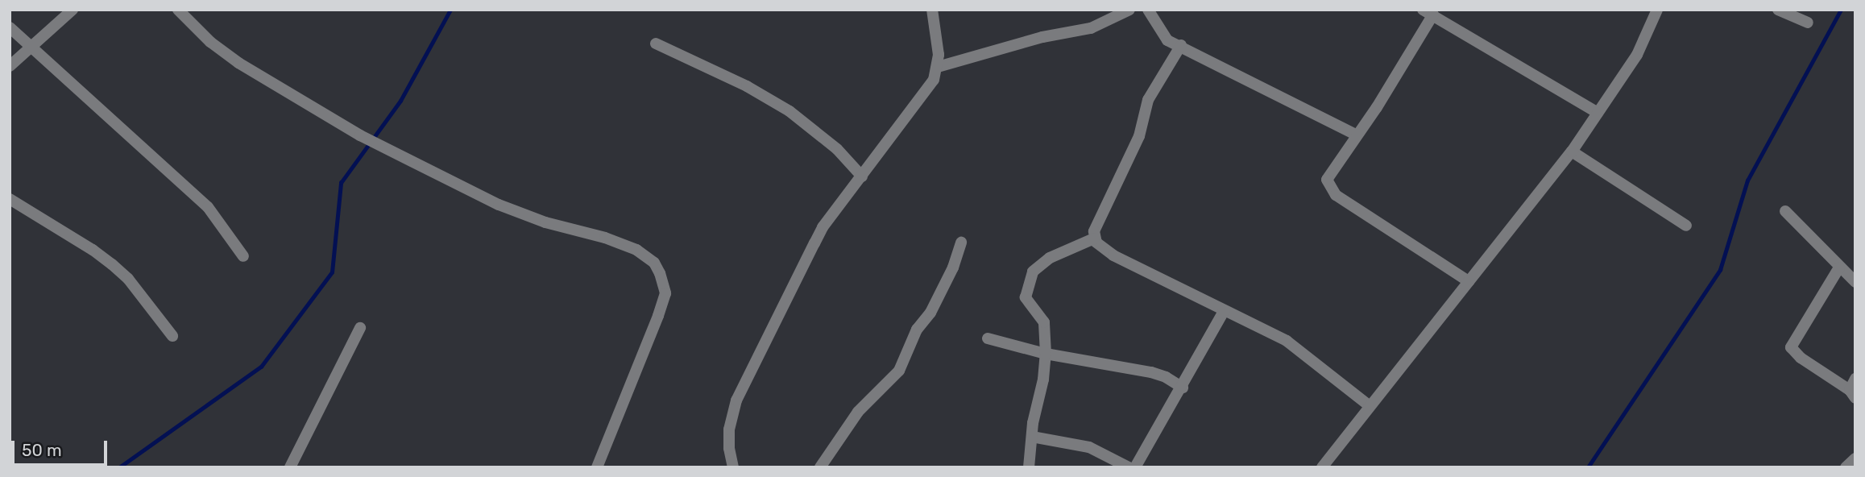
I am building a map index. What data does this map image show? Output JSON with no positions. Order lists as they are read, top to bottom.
{
  "scale_bar": "50 m"
}
